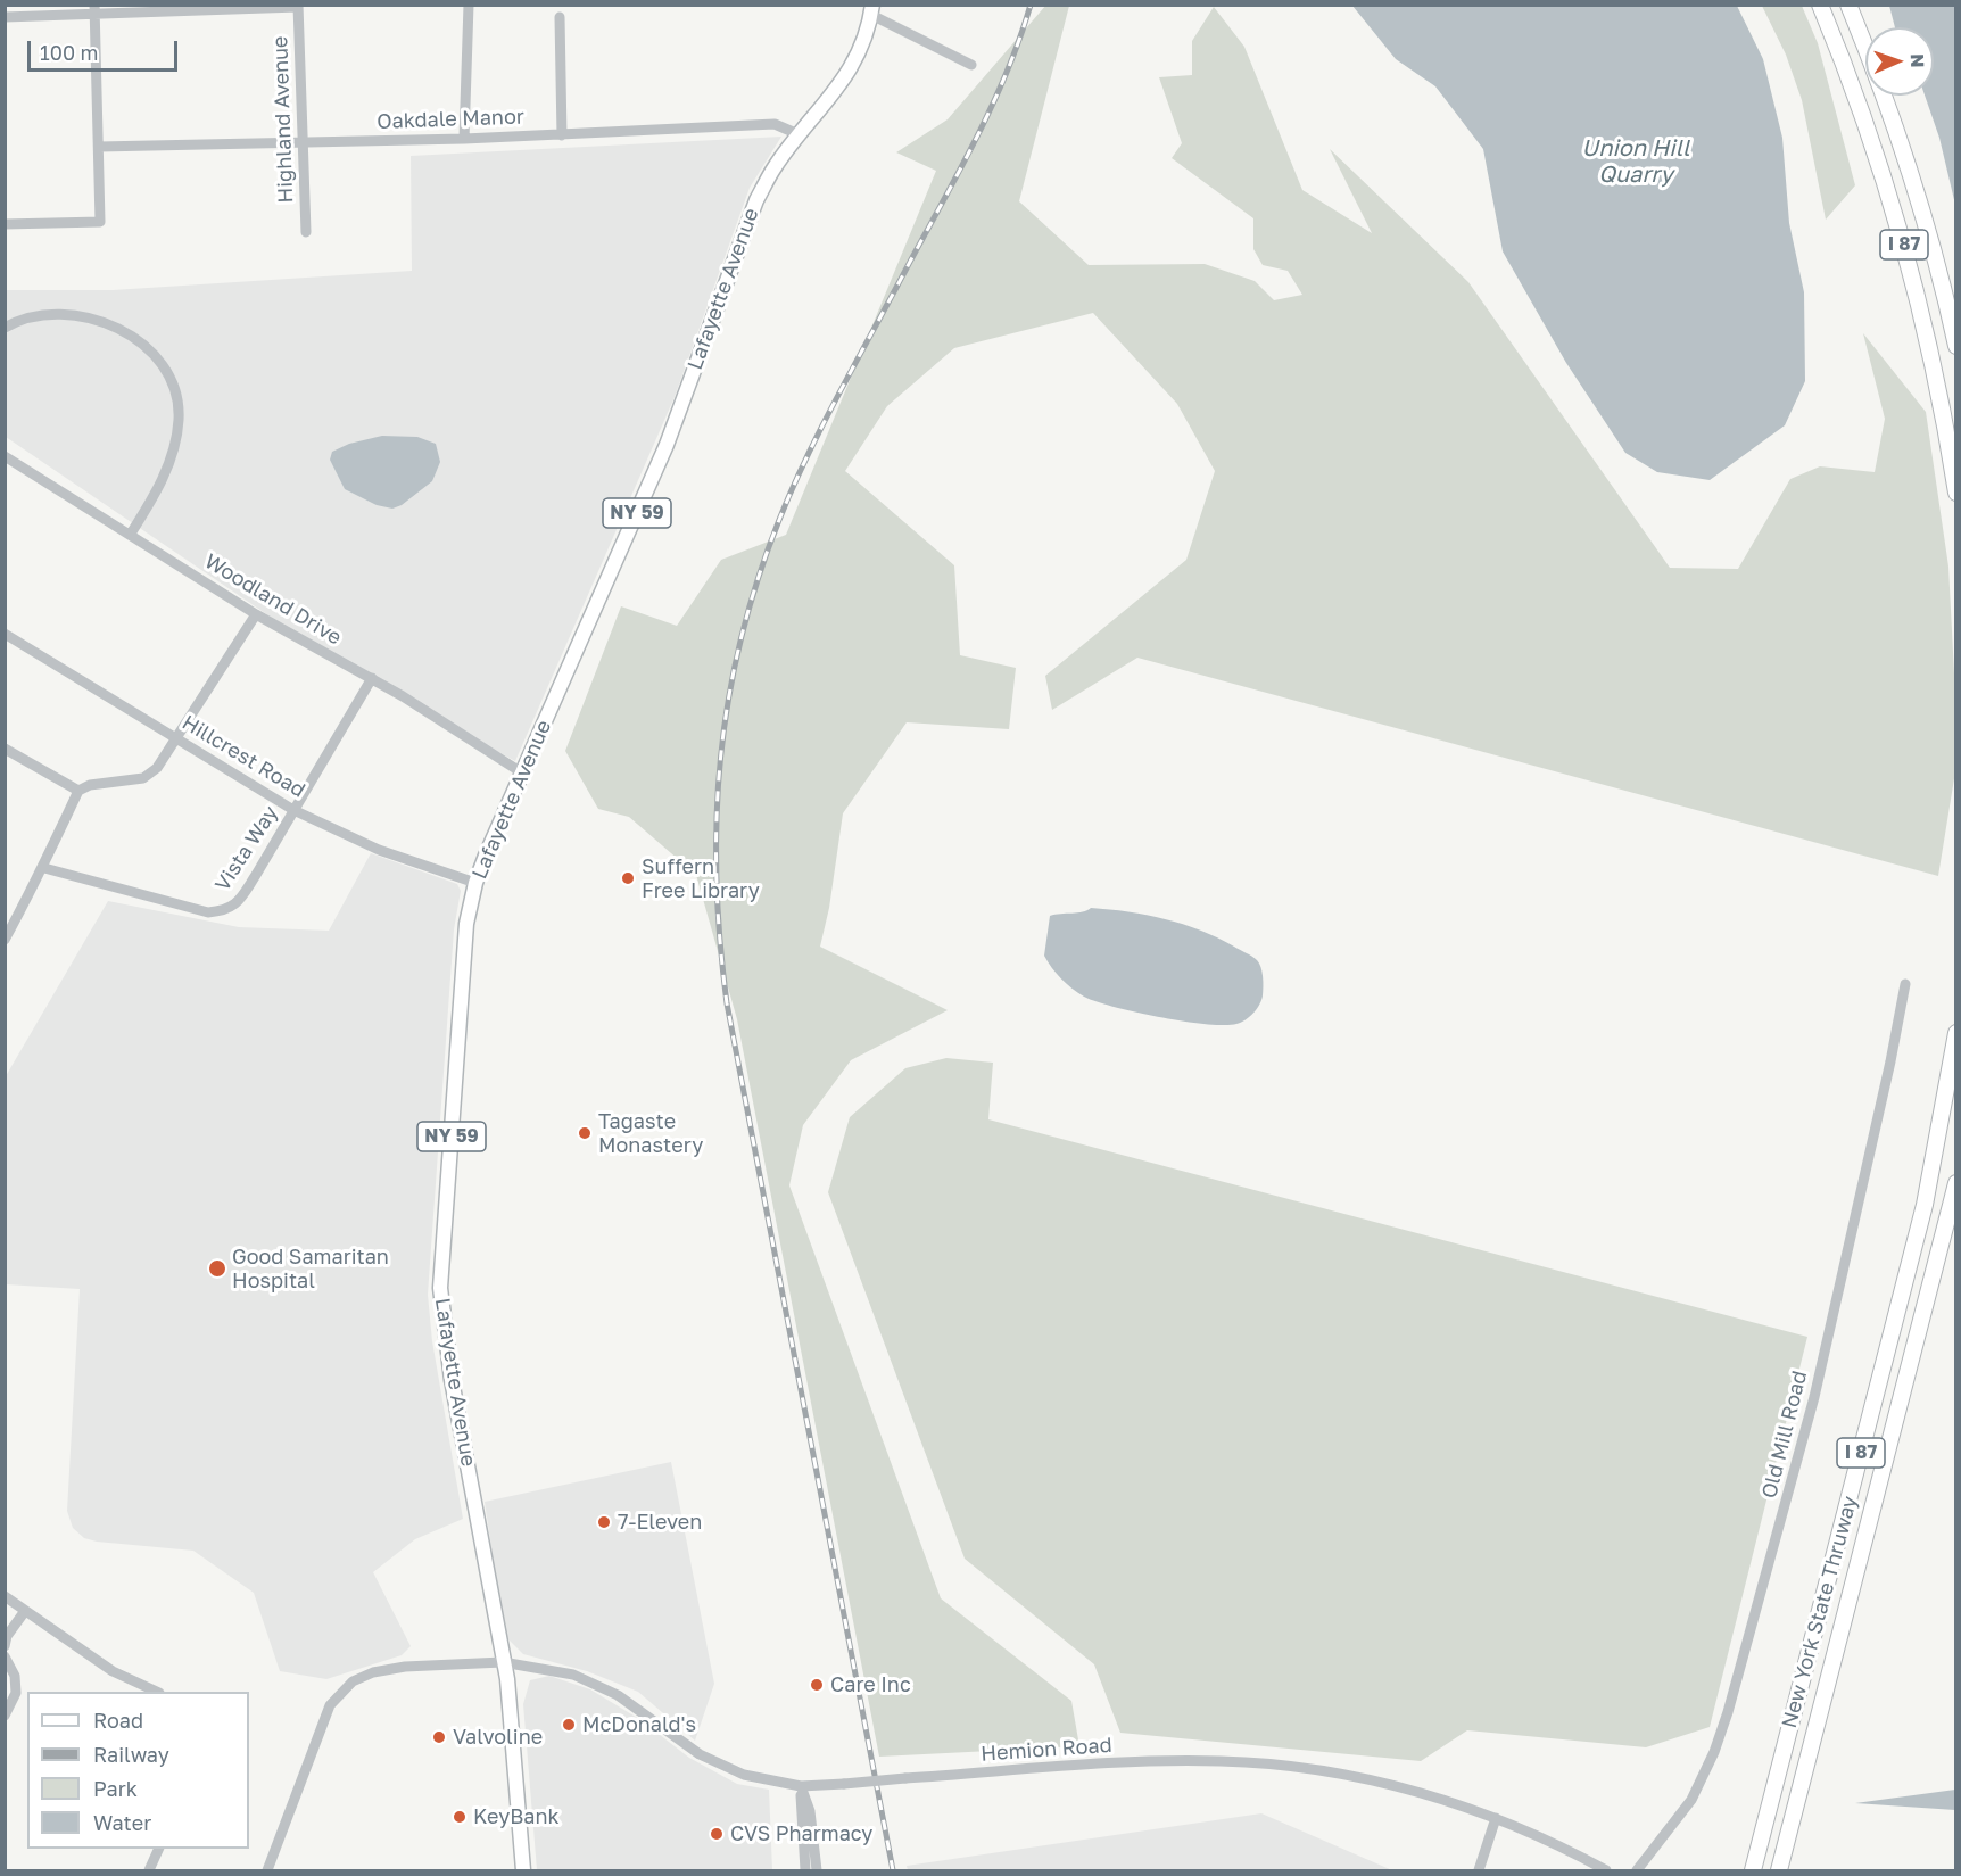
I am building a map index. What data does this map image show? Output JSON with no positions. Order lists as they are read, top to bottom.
{
  "streets": {
    "highway": ["I 87", "New York State Thruway"],
    "main road": ["Lafayette Avenue", "NY 59"],
    "street": [
      "Highland Avenue",
      "Oakdale Manor",
      "Woodland Drive",
      "Hillcrest Road",
      "Vista Way",
      "Old Mill Road",
      "Hemion Road"
    ]
  },
  "crossings": [
    ["Highland Avenue", "Oakdale Manor"],
    ["Oakdale Manor", "Lafayette Avenue"],
    ["Lafayette Avenue", "NY 59"],
    ["Lafayette Avenue", "Woodland Drive"],
    ["Lafayette Avenue", "Hillcrest Road"],
    ["Lafayette Avenue", "Hemion Road"],
    ["NY 59", "Hemion Road"],
    ["Woodland Drive", "Vista Way"],
    ["Hillcrest Road", "Vista Way"]
  ],
  "water": ["Union Hill Quarry"],
  "places": [
    "Suffern Free Library",
    "Tagaste Monastery",
    "Good Samaritan Hospital",
    "7-Eleven",
    "Care Inc",
    "McDonald's",
    "Valvoline",
    "KeyBank",
    "CVS Pharmacy"
  ],
  "legend": [
    "Road",
    "Railway",
    "Park",
    "Water"
  ],
  "scale_bar": "100 m",
  "north": "right"
}
